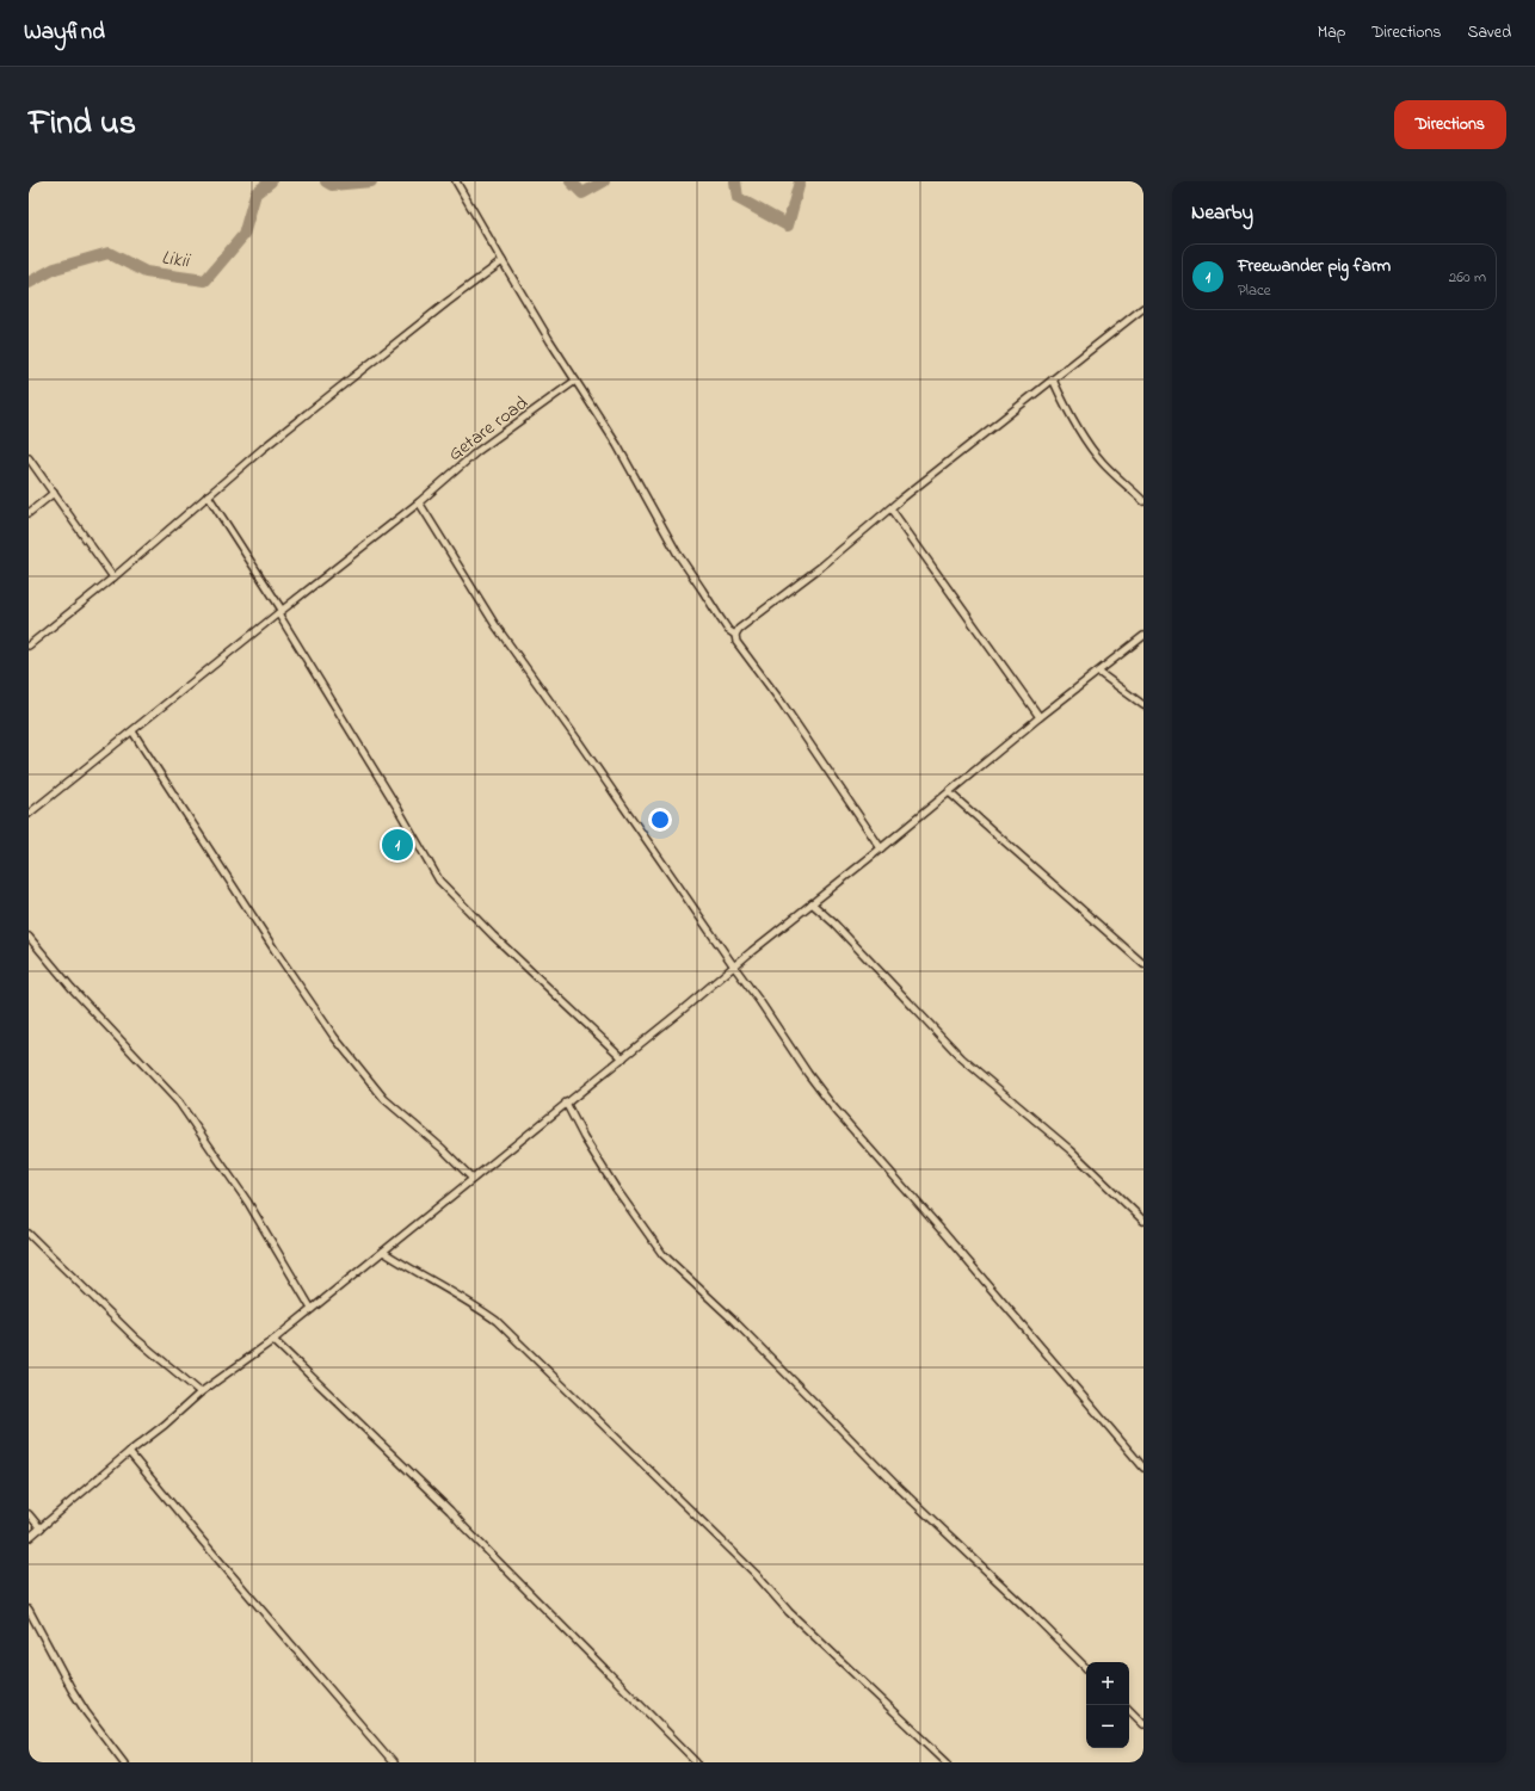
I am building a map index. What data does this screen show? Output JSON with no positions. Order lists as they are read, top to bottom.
{
  "streets": {
    "street": ["Getare road"]
  },
  "water": ["Likii"],
  "page": {
    "header": "Wayfind",
    "nav": ["Map", "Directions", "Saved"],
    "title": "Find us",
    "buttons": "Directions",
    "heading": "Nearby",
    "list": [
      {
        "mark": "1",
        "name": "Freewander pig farm",
        "note": "Place",
        "value": "260 m"
      }
    ],
    "pins": "1",
    "map_buttons": ["+", "−"]
  }
}
